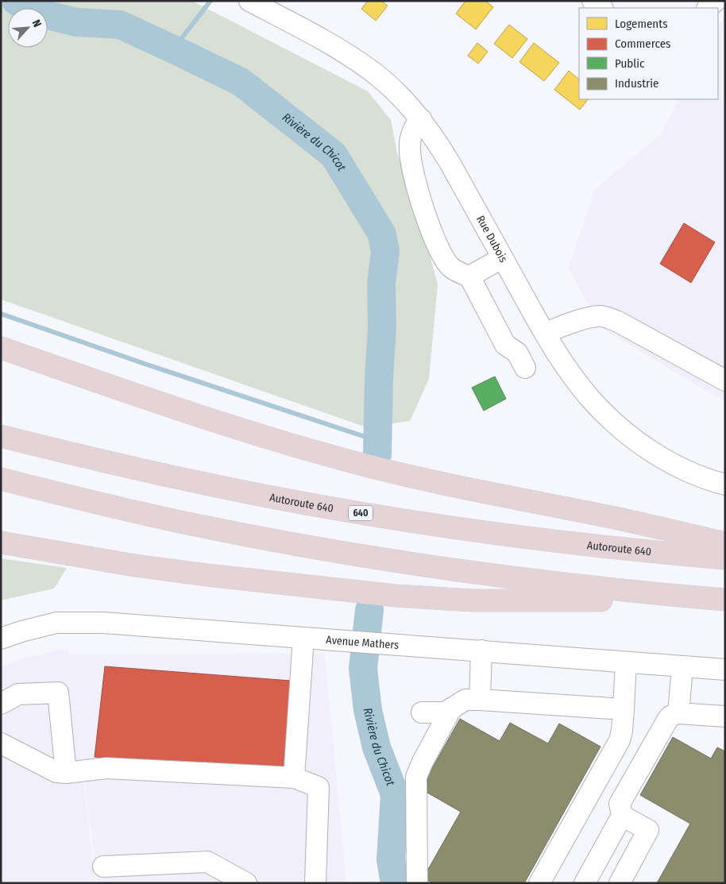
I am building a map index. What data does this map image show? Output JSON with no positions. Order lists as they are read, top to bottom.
{
  "streets": {
    "highway": ["Autoroute 640", "640"],
    "street": ["Rue Dubois", "Avenue Mathers"]
  },
  "water": ["Rivière du Chicot"],
  "legend": [
    "Logements",
    "Commerces",
    "Public",
    "Industrie"
  ],
  "north": "top right"
}
